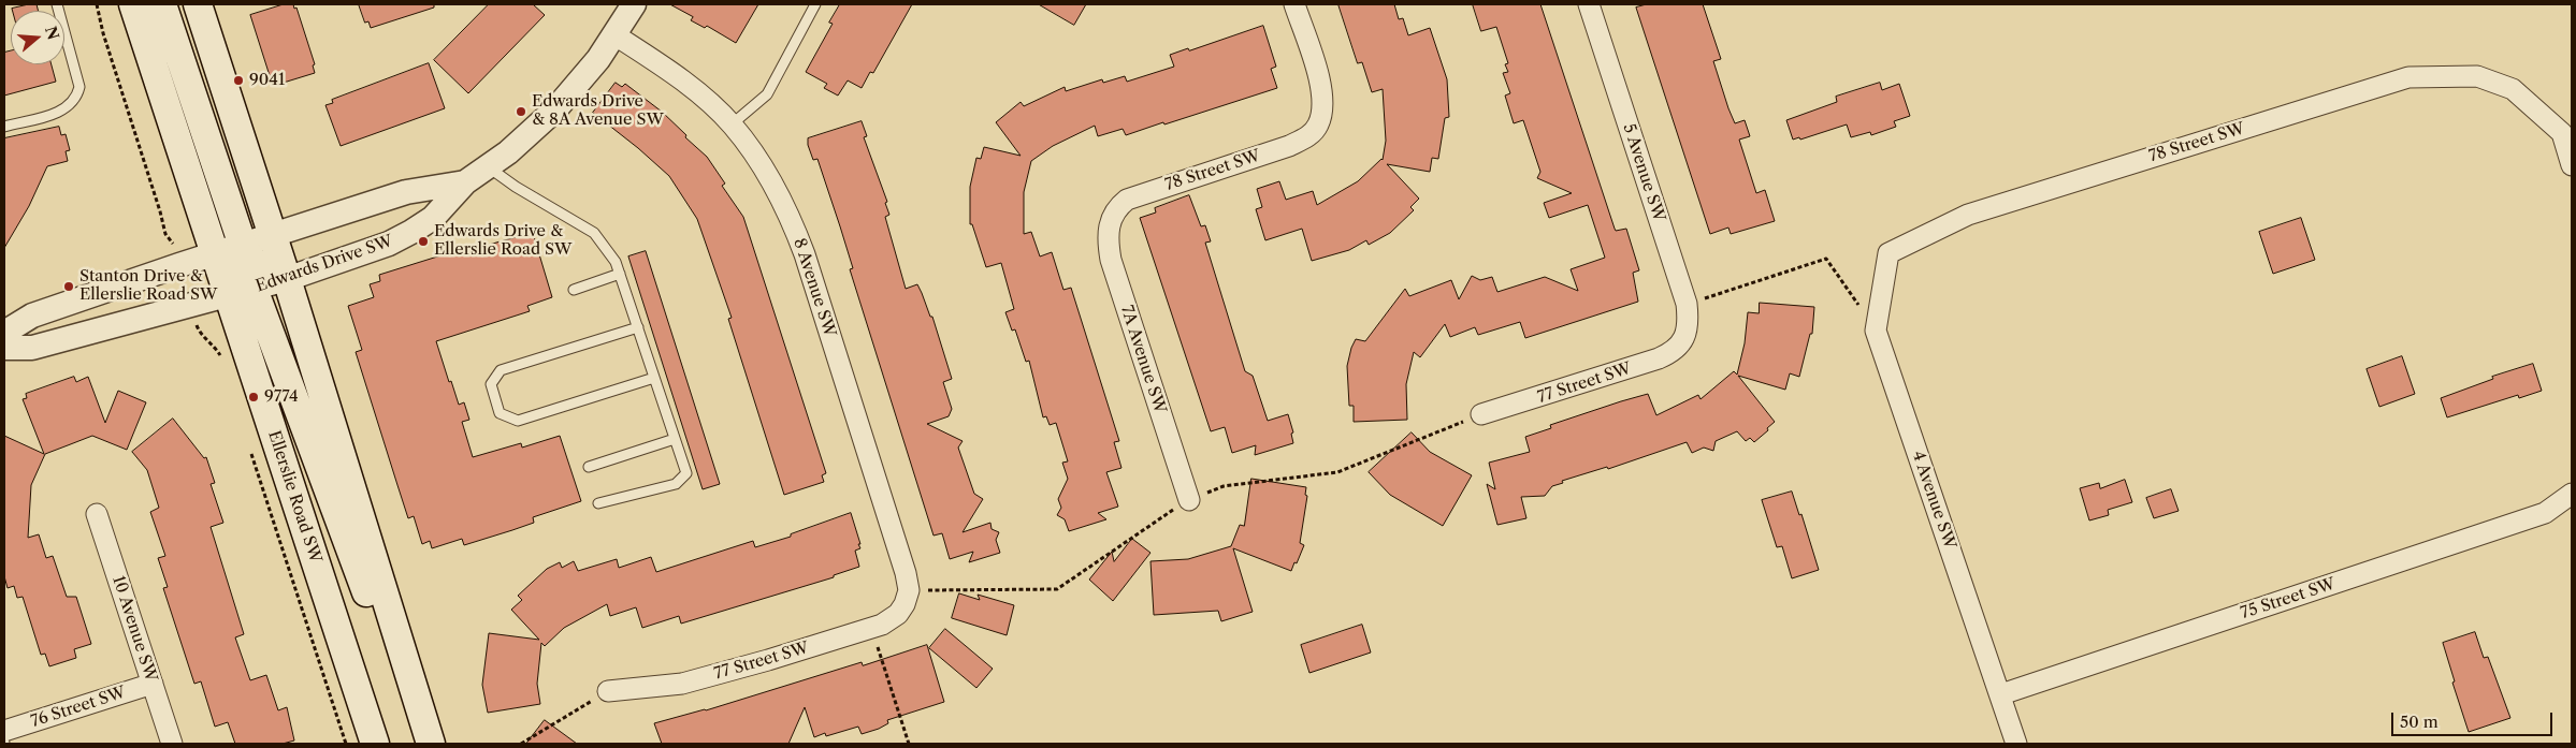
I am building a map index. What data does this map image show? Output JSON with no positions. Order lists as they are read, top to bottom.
{
  "streets": {
    "main road": ["Ellerslie Road SW"],
    "street": [
      "78 Street SW",
      "5 Avenue SW",
      "Edwards Drive SW",
      "8 Avenue SW",
      "7A Avenue SW",
      "77 Street SW",
      "4 Avenue SW",
      "75 Street SW",
      "10 Avenue SW",
      "76 Street SW"
    ]
  },
  "crossings": [
    ["78 Street SW", "7A Avenue SW"],
    ["78 Street SW", "4 Avenue SW"],
    ["5 Avenue SW", "77 Street SW"],
    ["Edwards Drive SW", "8 Avenue SW"],
    ["Edwards Drive SW", "Ellerslie Road SW"],
    ["8 Avenue SW", "77 Street SW"],
    ["4 Avenue SW", "75 Street SW"],
    ["10 Avenue SW", "76 Street SW"]
  ],
  "places": [
    "9041",
    "Edwards Drive & 8A Avenue SW",
    "Edwards Drive & Ellerslie Road SW",
    "Stanton Drive & Ellerslie Road SW",
    "9774"
  ],
  "scale_bar": "50 m",
  "north": "right"
}
